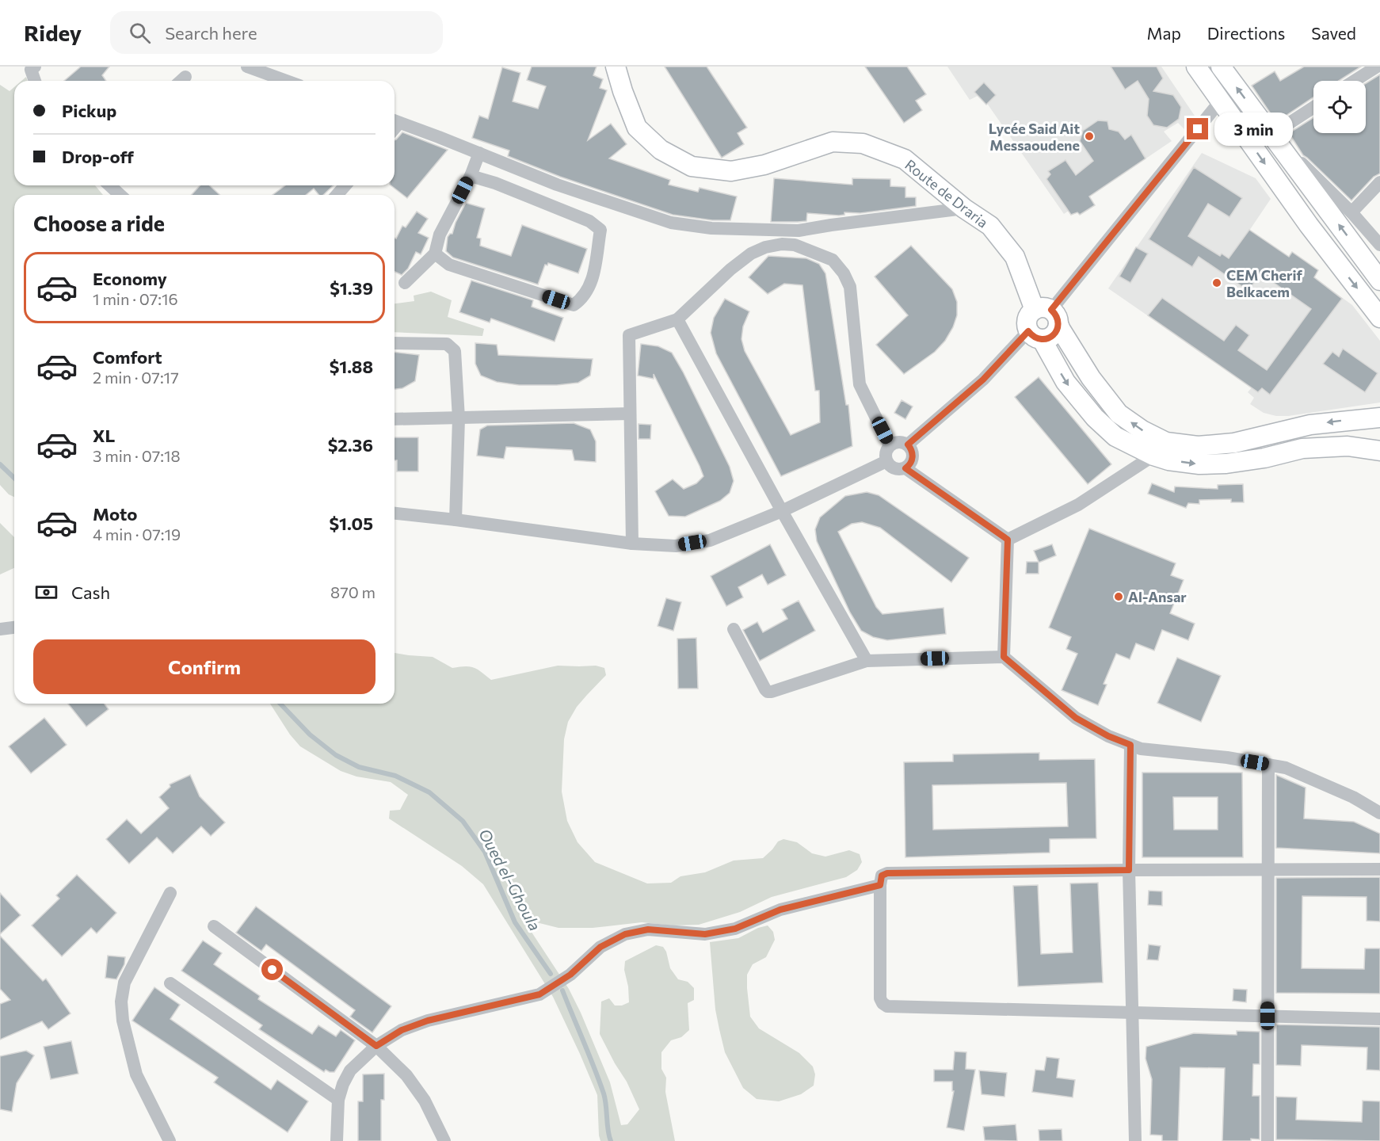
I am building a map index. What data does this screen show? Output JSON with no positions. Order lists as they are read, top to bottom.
{
  "streets": {
    "main road": ["Route de Draria"]
  },
  "water": ["Oued el-Ghoula"],
  "places": ["Lycée Said Ait Messaoudene", "CEM Cherif Belkacem", "Al-Ansar"],
  "page": {
    "header": "Ridey",
    "search": "Search here",
    "nav": ["Map", "Directions", "Saved"],
    "banner": ["Pickup", "Drop-off"],
    "bubble": "3 min",
    "heading": "Choose a ride",
    "list": [
      {
        "name": "Economy",
        "note": "1 min · 07:16",
        "value": "$1.39"
      },
      {
        "name": "Comfort",
        "note": "2 min · 07:17",
        "value": "$1.88"
      },
      {
        "name": "XL",
        "note": "3 min · 07:18",
        "value": "$2.36"
      },
      {
        "name": "Moto",
        "note": "4 min · 07:19",
        "value": "$1.05"
      }
    ],
    "pay": ["Cash", "870 m"],
    "buttons": "Confirm"
  }
}
